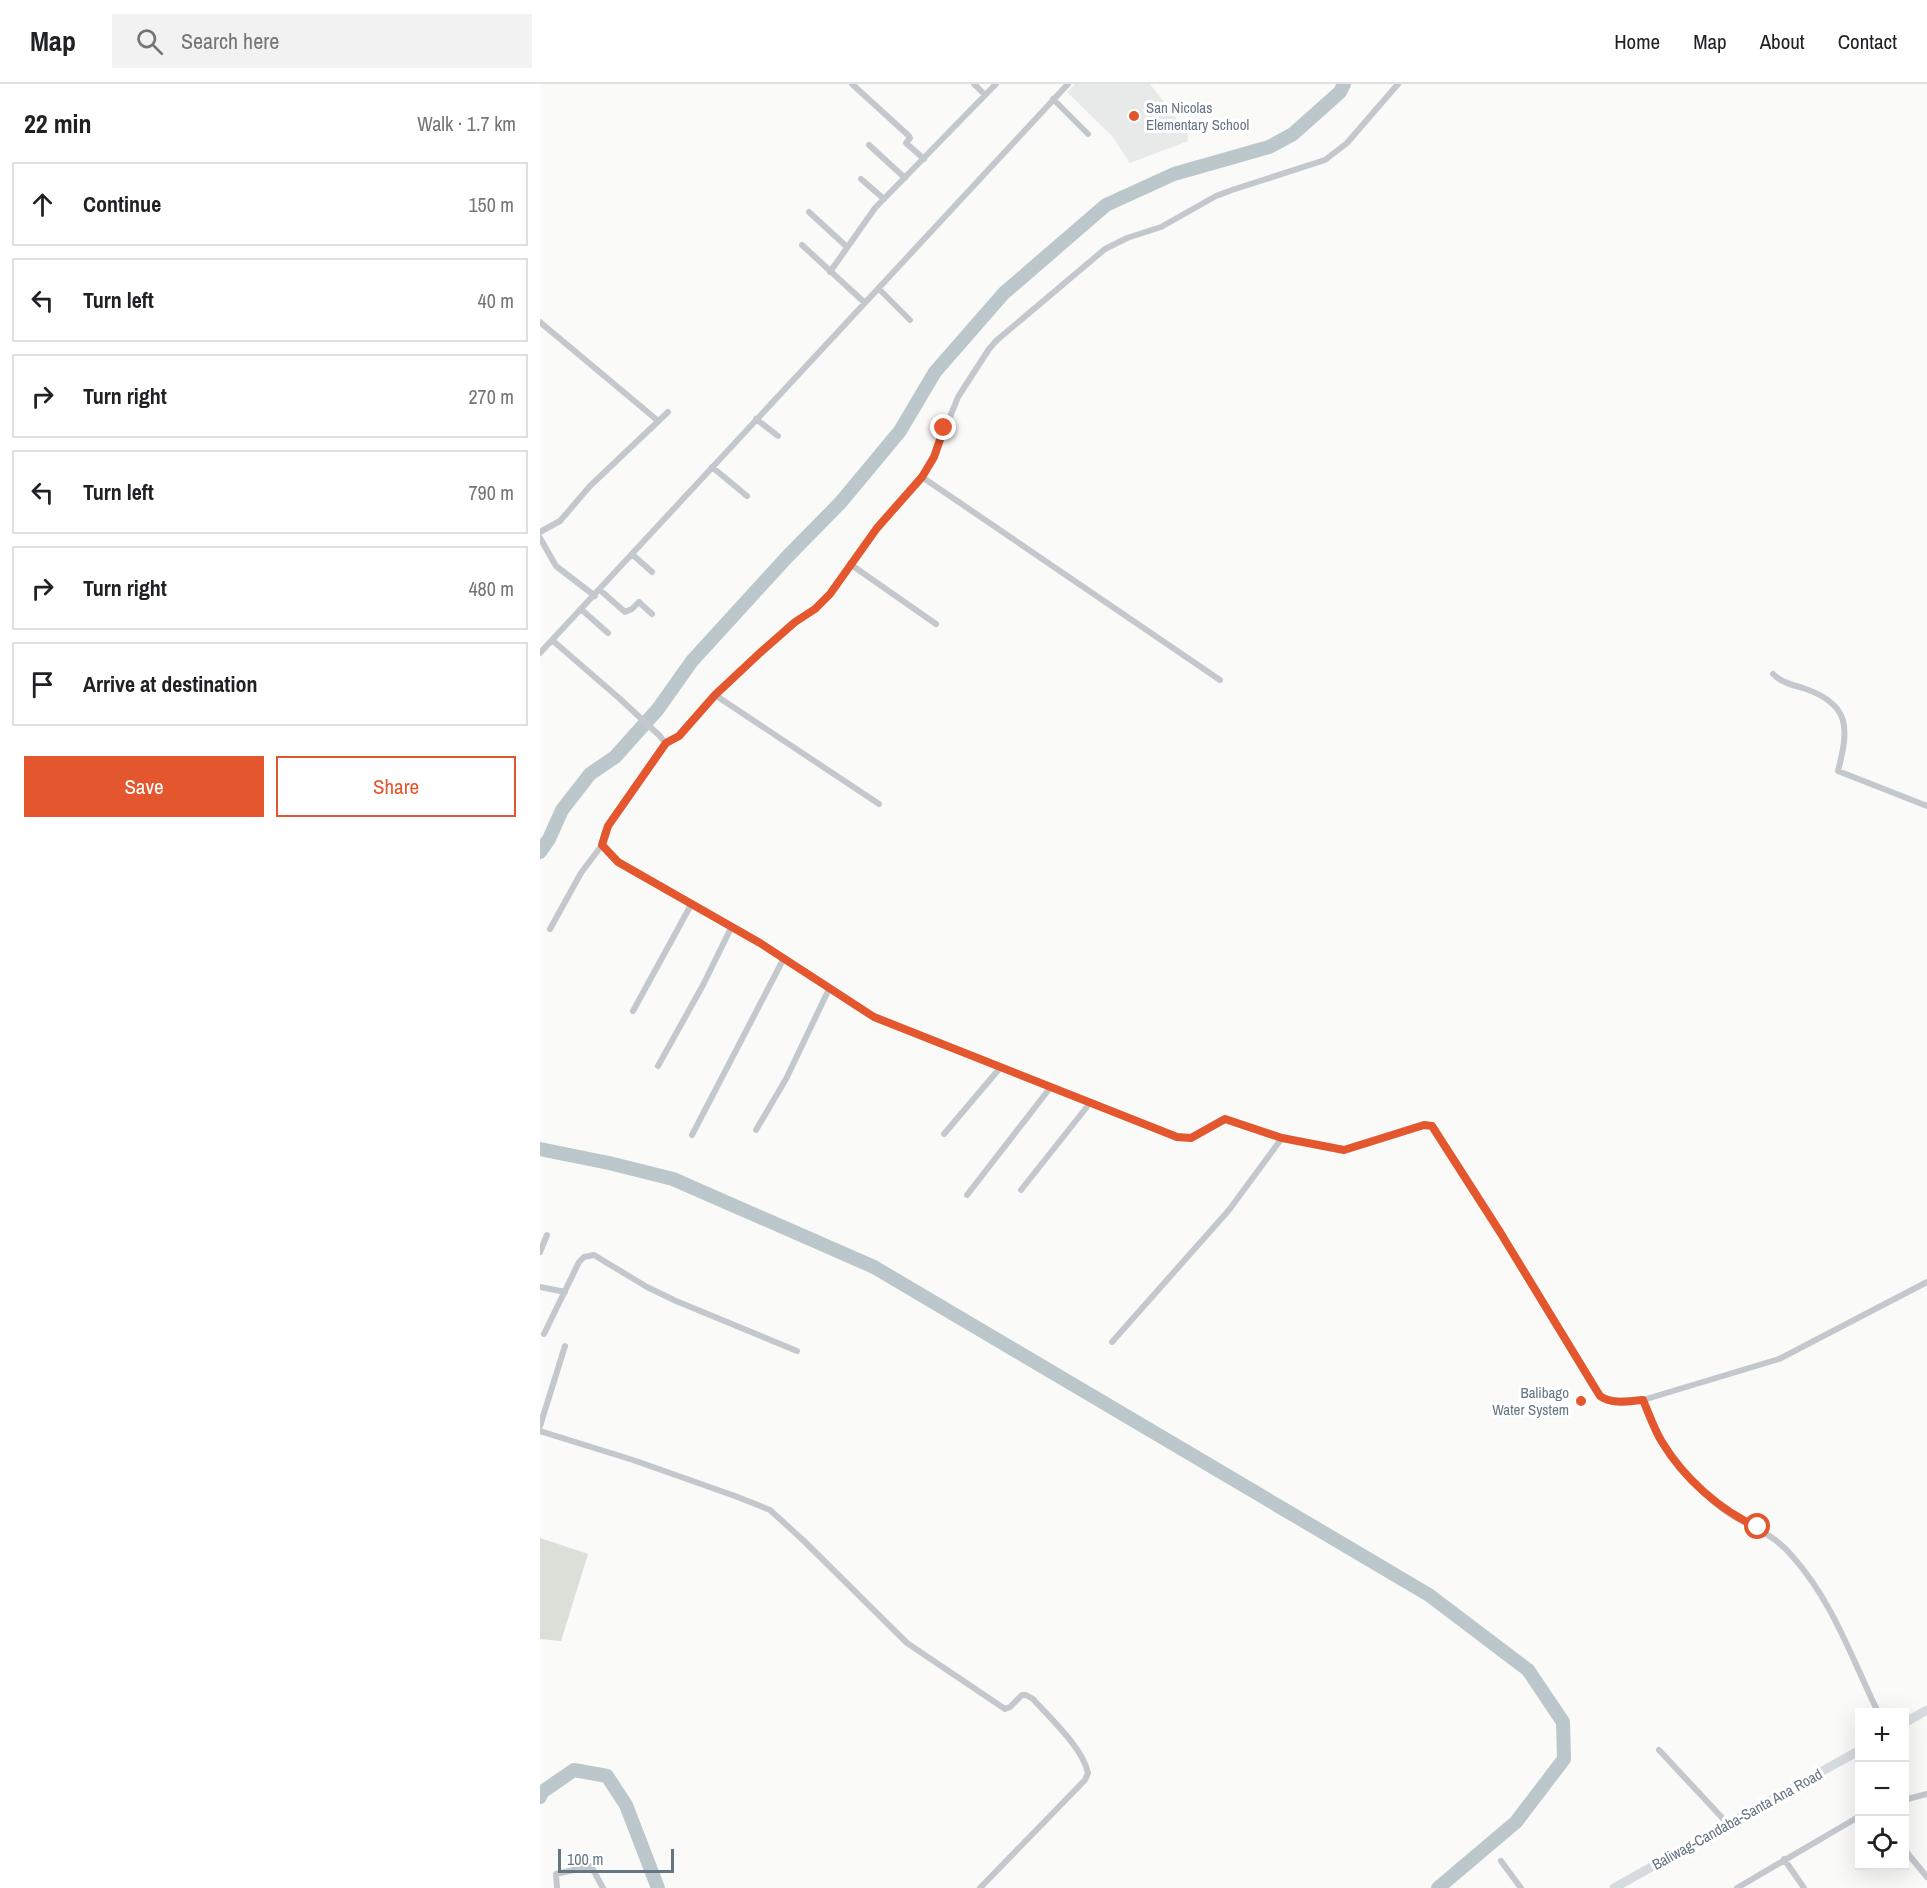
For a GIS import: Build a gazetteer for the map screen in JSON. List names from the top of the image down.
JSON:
{
  "streets": {
    "main road": ["Baliwag-Candaba-Santa Ana Road"]
  },
  "places": ["San Nicolas Elementary School", "Balibago Water System"],
  "scale_bar": "100 m",
  "page": {
    "header": "Map",
    "search": "Search here",
    "nav": [
      "Home",
      "Map",
      "About",
      "Contact"
    ],
    "heading": ["22 min", "Walk · 1.7 km"],
    "list": [
      ["Continue", "150 m"],
      ["Turn left", "40 m"],
      ["Turn right", "270 m"],
      ["Turn left", "790 m"],
      ["Turn right", "480 m"],
      "Arrive at destination"
    ],
    "buttons": ["Save", "Share"],
    "map_buttons": ["+", "−"],
    "scale": "100 m"
  }
}
